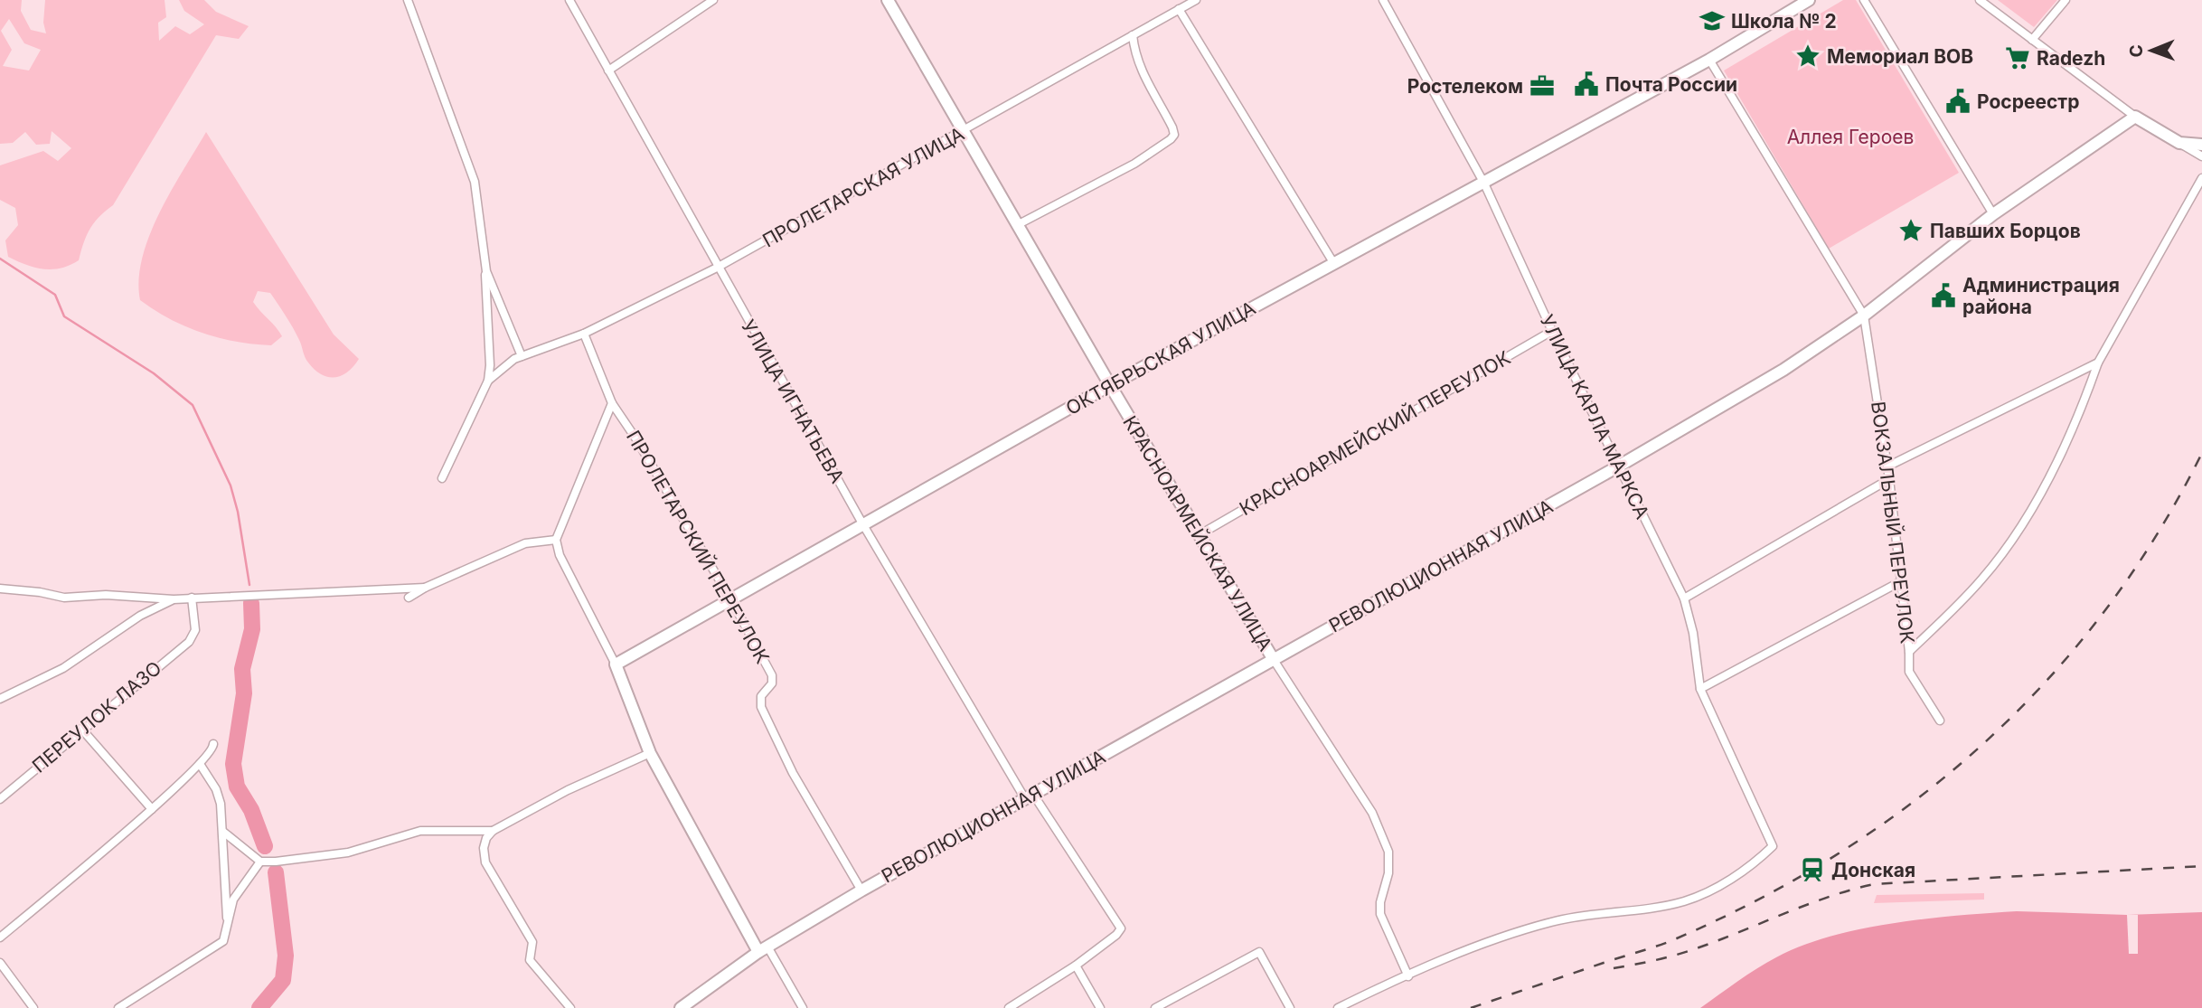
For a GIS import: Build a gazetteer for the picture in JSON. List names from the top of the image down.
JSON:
{
  "streets": {
    "street": [
      "ПРОЛЕТАРСКАЯ УЛИЦА",
      "ОКТЯБРЬСКАЯ УЛИЦА",
      "УЛИЦА ИГНАТЬЕВА",
      "УЛИЦА КАРЛА МАРКСА",
      "КРАСНОАРМЕЙСКИЙ ПЕРЕУЛОК",
      "ВОКЗАЛЬНЫЙ ПЕРЕУЛОК",
      "КРАСНОАРМЕЙСКАЯ УЛИЦА",
      "ПРОЛЕТАРСКИЙ ПЕРЕУЛОК",
      "РЕВОЛЮЦИОННАЯ УЛИЦА",
      "ПЕРЕУЛОК ЛАЗО"
    ]
  },
  "crossings": [
    ["ПРОЛЕТАРСКАЯ УЛИЦА", "УЛИЦА ИГНАТЬЕВА"],
    ["ПРОЛЕТАРСКАЯ УЛИЦА", "КРАСНОАРМЕЙСКАЯ УЛИЦА"],
    ["ПРОЛЕТАРСКАЯ УЛИЦА", "ПРОЛЕТАРСКИЙ ПЕРЕУЛОК"],
    ["ОКТЯБРЬСКАЯ УЛИЦА", "УЛИЦА ИГНАТЬЕВА"],
    ["ОКТЯБРЬСКАЯ УЛИЦА", "УЛИЦА КАРЛА МАРКСА"],
    ["ОКТЯБРЬСКАЯ УЛИЦА", "КРАСНОАРМЕЙСКАЯ УЛИЦА"],
    ["ОКТЯБРЬСКАЯ УЛИЦА", "ПРОЛЕТАРСКИЙ ПЕРЕУЛОК"],
    ["УЛИЦА ИГНАТЬЕВА", "РЕВОЛЮЦИОННАЯ УЛИЦА"],
    ["УЛИЦА КАРЛА МАРКСА", "КРАСНОАРМЕЙСКИЙ ПЕРЕУЛОК"],
    ["УЛИЦА КАРЛА МАРКСА", "КРАСНОАРМЕЙСКАЯ УЛИЦА"],
    ["УЛИЦА КАРЛА МАРКСА", "РЕВОЛЮЦИОННАЯ УЛИЦА"],
    ["КРАСНОАРМЕЙСКИЙ ПЕРЕУЛОК", "КРАСНОАРМЕЙСКАЯ УЛИЦА"],
    ["ВОКЗАЛЬНЫЙ ПЕРЕУЛОК", "РЕВОЛЮЦИОННАЯ УЛИЦА"],
    ["КРАСНОАРМЕЙСКАЯ УЛИЦА", "РЕВОЛЮЦИОННАЯ УЛИЦА"],
    ["ПРОЛЕТАРСКИЙ ПЕРЕУЛОК", "РЕВОЛЮЦИОННАЯ УЛИЦА"]
  ],
  "parks": ["Аллея Героев"],
  "places": {
    "school or university": ["Школа № 2"],
    "place": ["Мемориал ВОВ", "Павших Борцов"],
    "supermarket": ["Radezh"],
    "public building": ["Почта России", "Росреестр", "Администрация района"],
    "office": ["Ростелеком"],
    "station": ["Донская"]
  },
  "north": "left"
}
